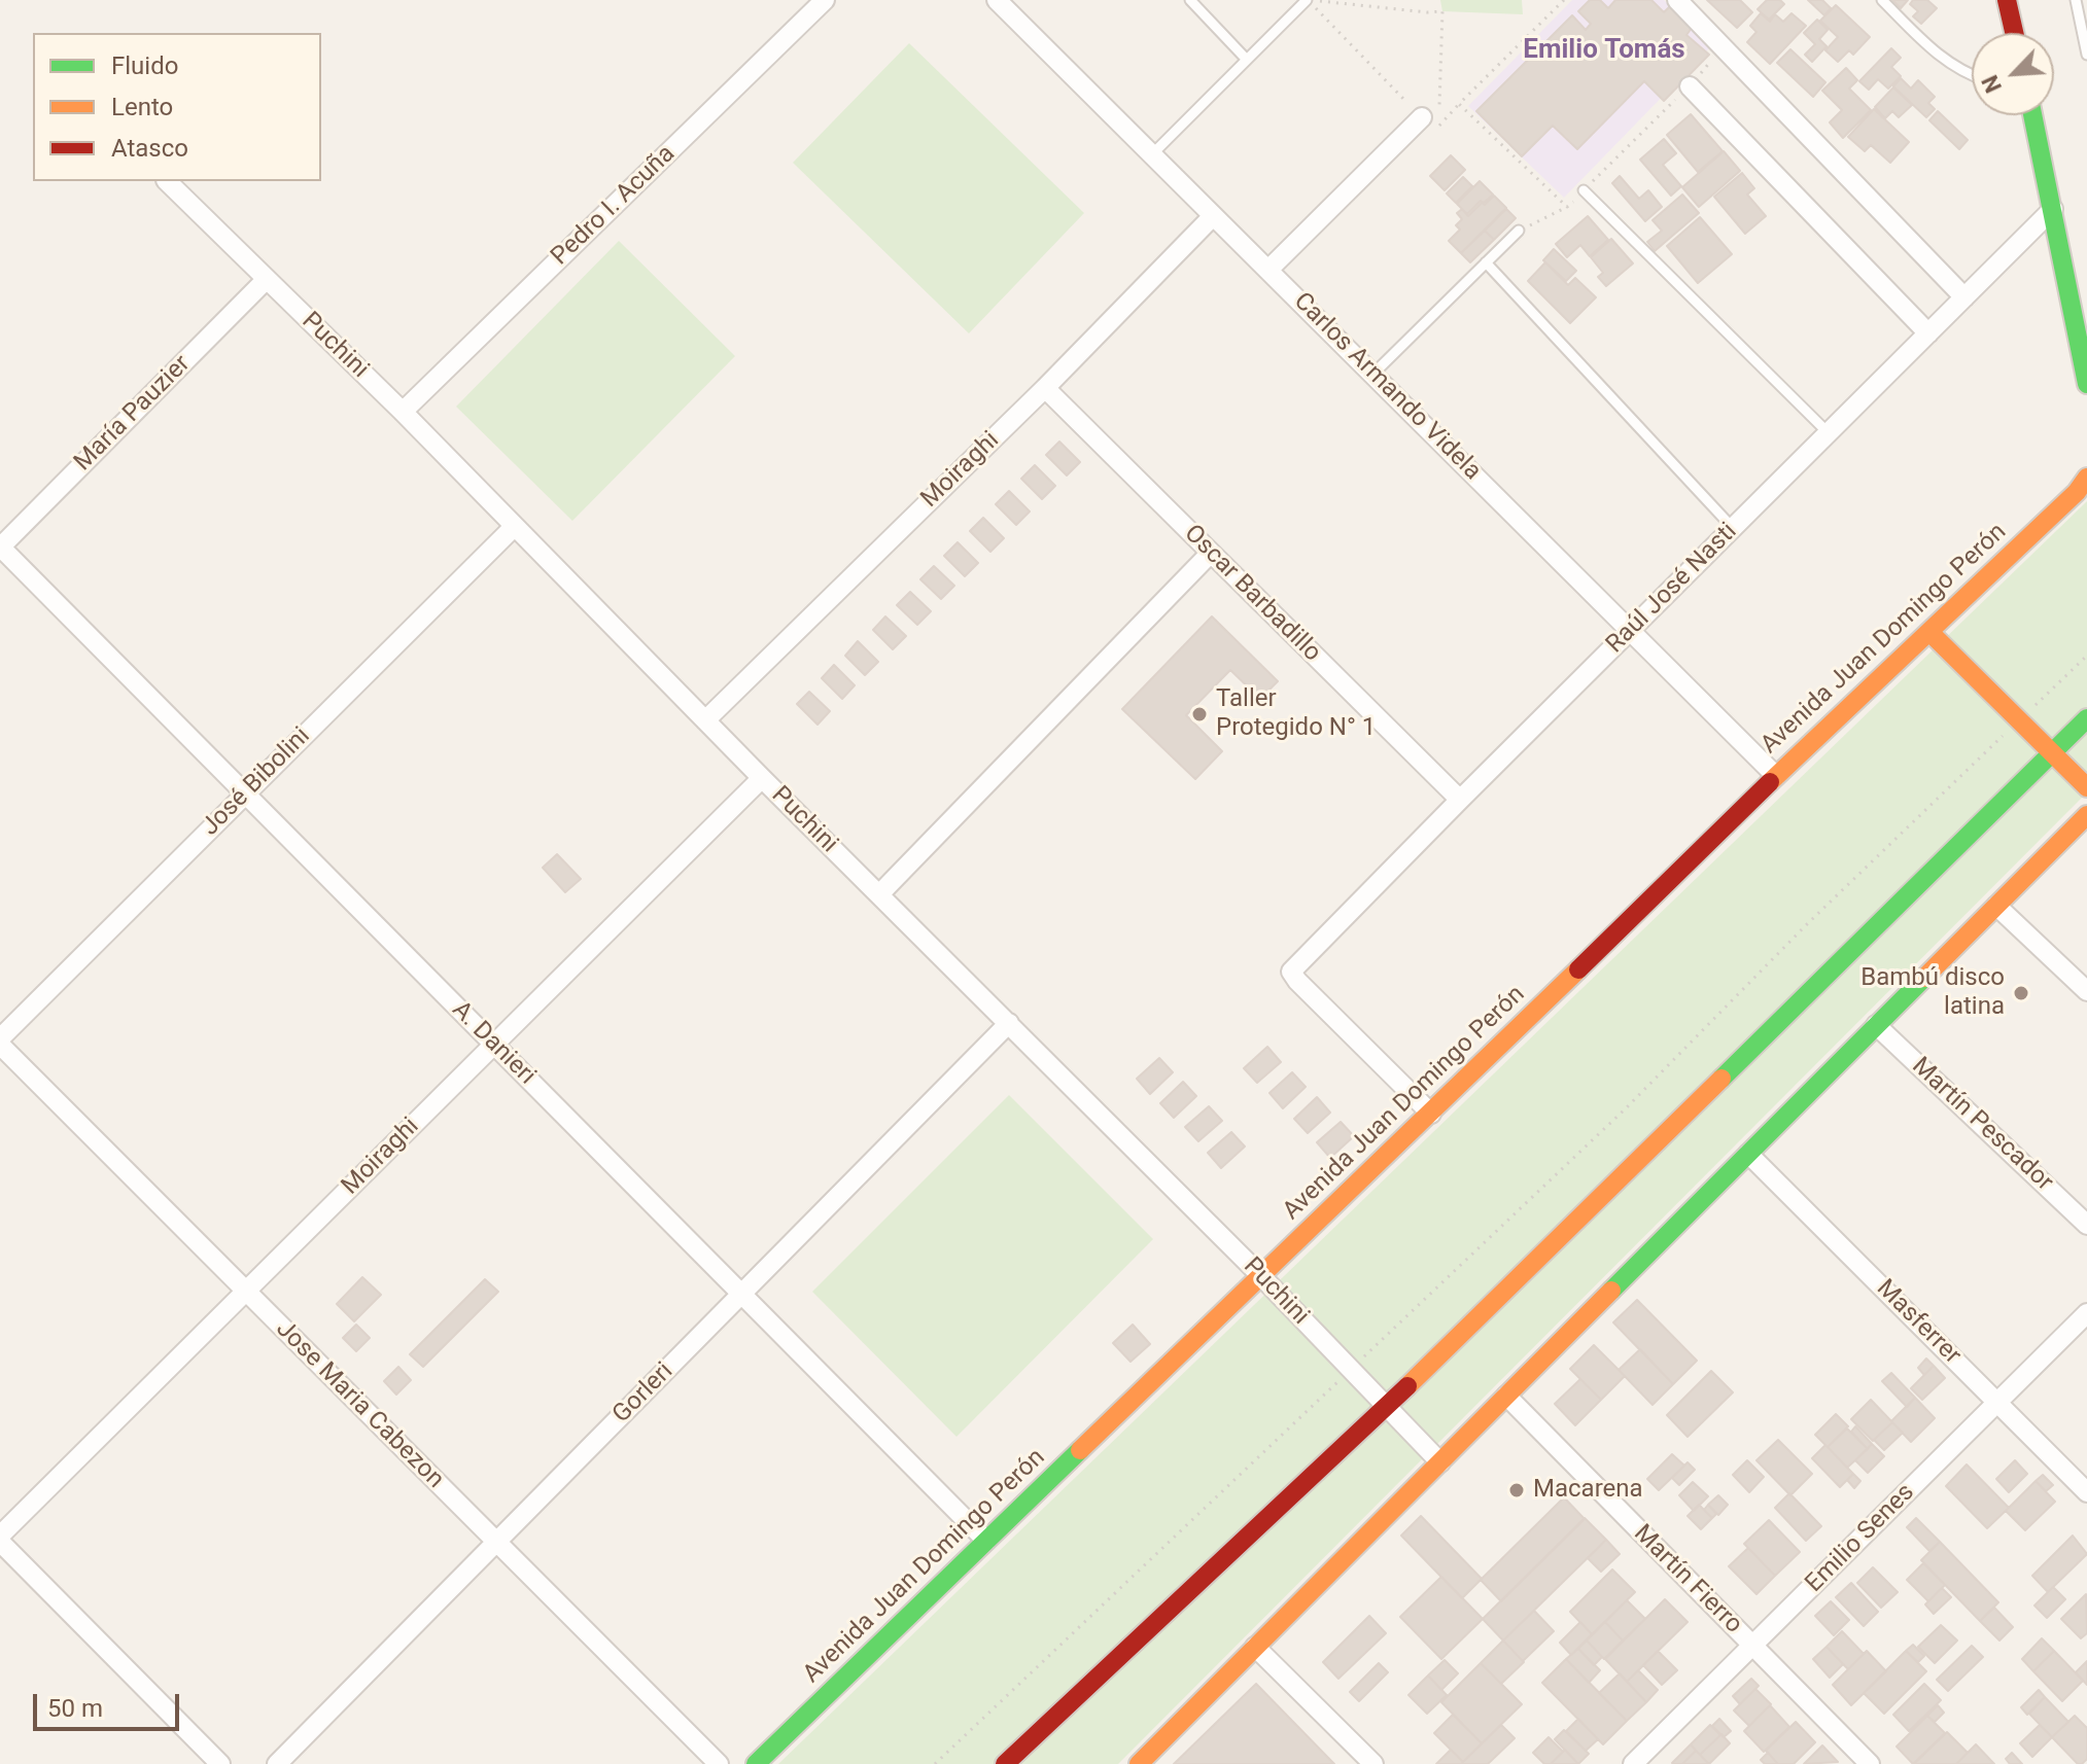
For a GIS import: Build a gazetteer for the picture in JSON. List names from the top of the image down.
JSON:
{
  "streets": {
    "main road": ["Avenida Juan Domingo Perón"],
    "street": [
      "Pedro I. Acuña",
      "Puchini",
      "Carlos Armando Videla",
      "María Pauzier",
      "Moiraghi",
      "Raúl José Nasti",
      "Oscar Barbadillo",
      "José Bibolini",
      "A. Danieri",
      "Martín Pescador",
      "Masferrer",
      "Gorleri",
      "Jose Maria Cabezon",
      "Emilio Senes",
      "Martín Fierro"
    ]
  },
  "crossings": [
    ["Pedro I. Acuña", "Puchini"],
    ["Puchini", "María Pauzier"],
    ["Puchini", "Moiraghi"],
    ["Puchini", "Avenida Juan Domingo Perón"],
    ["Puchini", "José Bibolini"],
    ["Puchini", "Gorleri"],
    ["Carlos Armando Videla", "Moiraghi"],
    ["Carlos Armando Videla", "Raúl José Nasti"],
    ["Carlos Armando Videla", "Avenida Juan Domingo Perón"],
    ["María Pauzier", "A. Danieri"],
    ["Moiraghi", "Oscar Barbadillo"],
    ["Moiraghi", "A. Danieri"],
    ["Moiraghi", "Jose Maria Cabezon"],
    ["Raúl José Nasti", "Oscar Barbadillo"],
    ["Raúl José Nasti", "Avenida Juan Domingo Perón"],
    ["Avenida Juan Domingo Perón", "A. Danieri"],
    ["José Bibolini", "A. Danieri"],
    ["A. Danieri", "Gorleri"],
    ["Masferrer", "Emilio Senes"],
    ["Gorleri", "Jose Maria Cabezon"],
    ["Emilio Senes", "Martín Fierro"]
  ],
  "districts": ["Emilio Tomás"],
  "places": ["Taller Protegido N° 1", "Bambú disco latina", "Macarena"],
  "legend": ["Fluido", "Lento", "Atasco"],
  "scale_bar": "50 m",
  "north": "bottom left"
}
